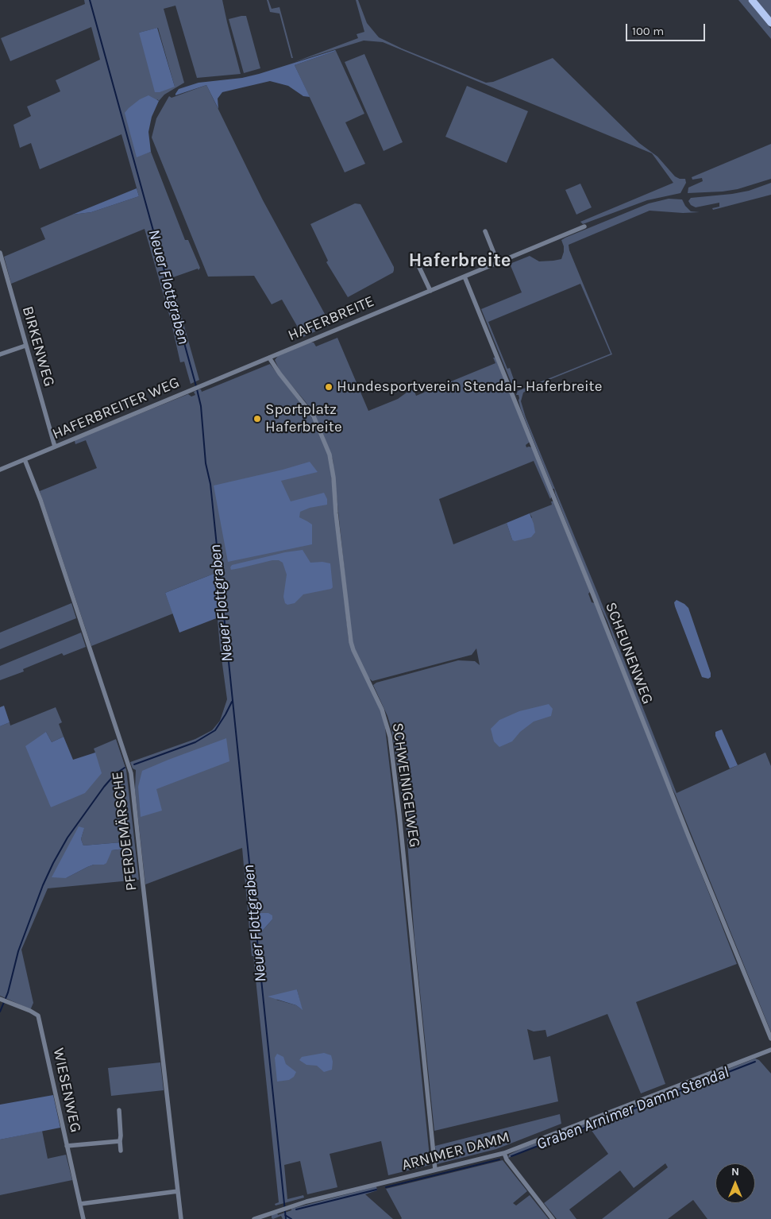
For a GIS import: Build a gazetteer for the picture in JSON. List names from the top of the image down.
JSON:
{
  "streets": {
    "street": [
      "HAFERBREITE",
      "BIRKENWEG",
      "HAFERBREITER WEG",
      "SCHEUNENWEG",
      "SCHWEINIGELWEG",
      "PFERDEMÄRSCHE",
      "WIESENWEG",
      "ARNIMER DAMM"
    ]
  },
  "crossings": [
    ["HAFERBREITE", "HAFERBREITER WEG"],
    ["HAFERBREITE", "SCHEUNENWEG"],
    ["HAFERBREITE", "SCHWEINIGELWEG"],
    ["BIRKENWEG", "HAFERBREITER WEG"],
    ["HAFERBREITER WEG", "PFERDEMÄRSCHE"],
    ["SCHWEINIGELWEG", "ARNIMER DAMM"]
  ],
  "districts": ["Haferbreite"],
  "water": ["Neuer Flottgraben", "Graben Arnimer Damm Stendal"],
  "places": ["Hundesportverein Stendal- Haferbreite", "Sportplatz Haferbreite"],
  "scale_bar": "100 m",
  "north": "top"
}
